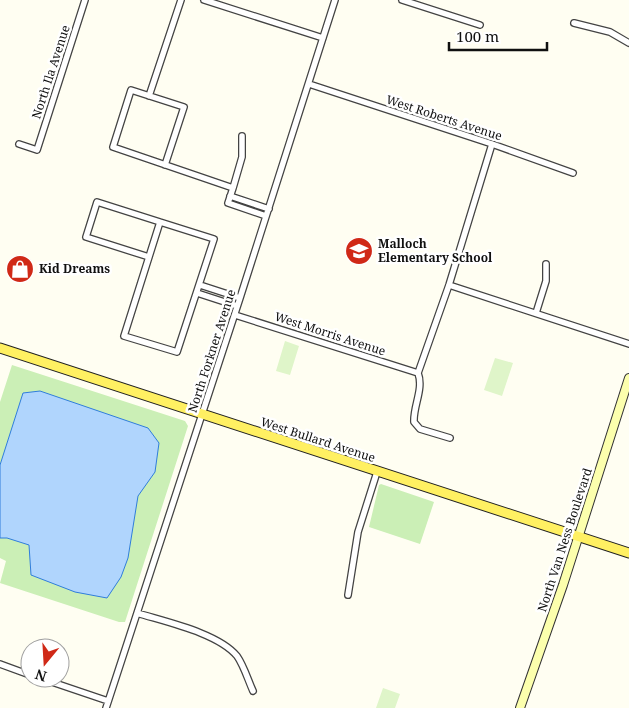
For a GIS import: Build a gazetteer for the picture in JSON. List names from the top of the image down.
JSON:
{
  "streets": {
    "main road": ["West Bullard Avenue"],
    "street": [
      "North Ila Avenue",
      "West Roberts Avenue",
      "West Morris Avenue",
      "North Forkner Avenue",
      "North Van Ness Boulevard"
    ]
  },
  "crossings": [
    ["West Roberts Avenue", "North Forkner Avenue"],
    ["West Morris Avenue", "North Forkner Avenue"],
    ["North Forkner Avenue", "West Bullard Avenue"],
    ["West Bullard Avenue", "North Van Ness Boulevard"]
  ],
  "places": {
    "school or university": ["Malloch Elementary School"],
    "shop": ["Kid Dreams"]
  },
  "scale_bar": "100 m",
  "north": "bottom"
}
